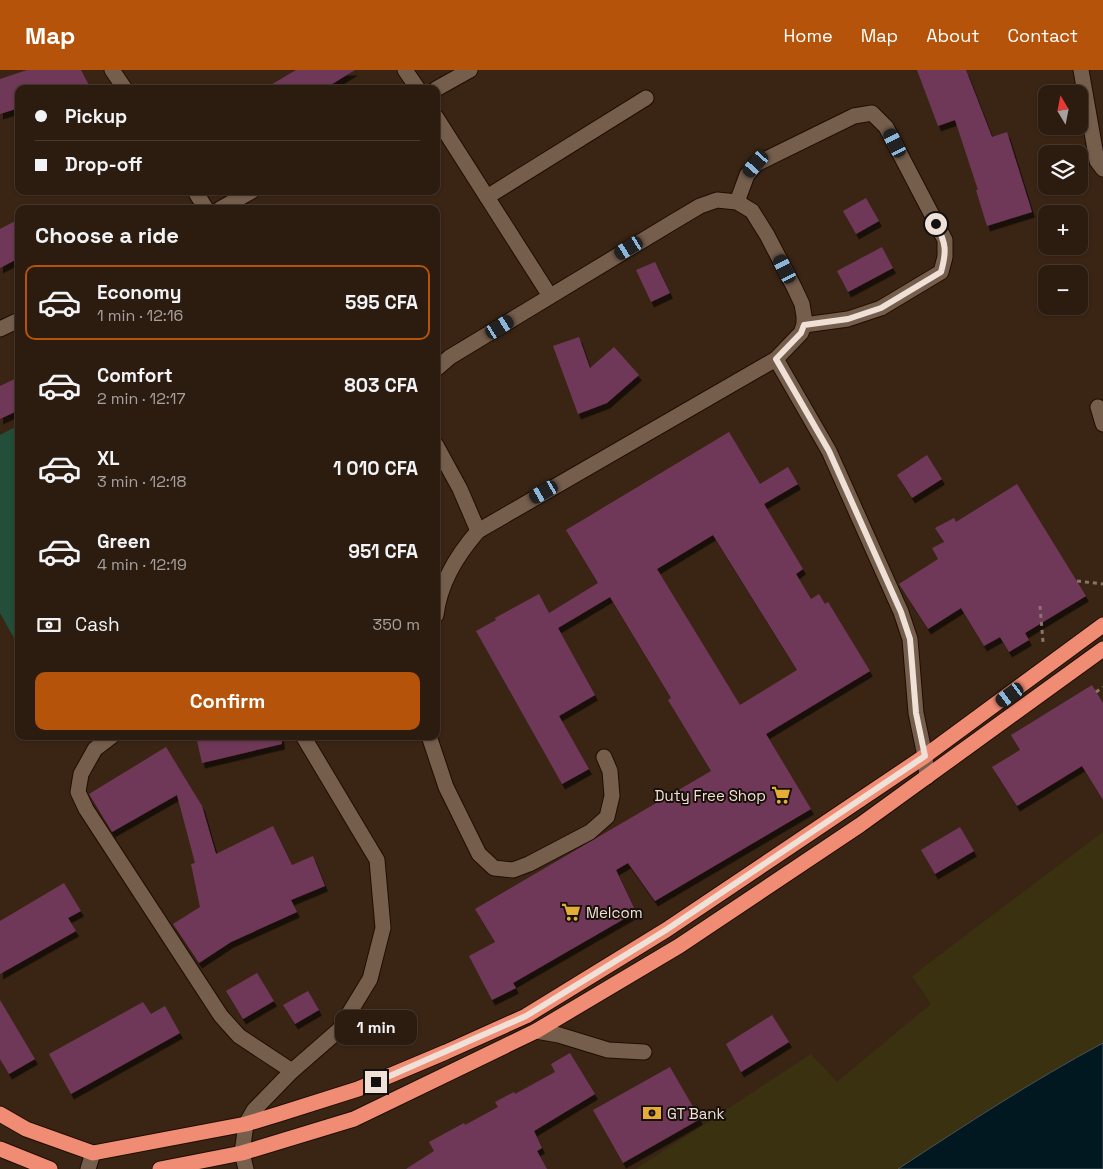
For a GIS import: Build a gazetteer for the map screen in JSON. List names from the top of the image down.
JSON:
{
  "places": {
    "supermarket": ["Duty Free Shop", "Melcom"],
    "bank": ["GT Bank"]
  },
  "north": "top",
  "page": {
    "header": "Map",
    "nav": [
      "Home",
      "Map",
      "About",
      "Contact"
    ],
    "map_buttons": ["+", "−"],
    "banner": ["Pickup", "Drop-off"],
    "heading": "Choose a ride",
    "list": [
      {
        "name": "Economy",
        "note": "1 min · 12:16",
        "value": "595 CFA"
      },
      {
        "name": "Comfort",
        "note": "2 min · 12:17",
        "value": "803 CFA"
      },
      {
        "name": "XL",
        "note": "3 min · 12:18",
        "value": "1 010 CFA"
      },
      {
        "name": "Green",
        "note": "4 min · 12:19",
        "value": "951 CFA"
      }
    ],
    "pay": ["Cash", "350 m"],
    "buttons": "Confirm",
    "bubble": "1 min"
  }
}
